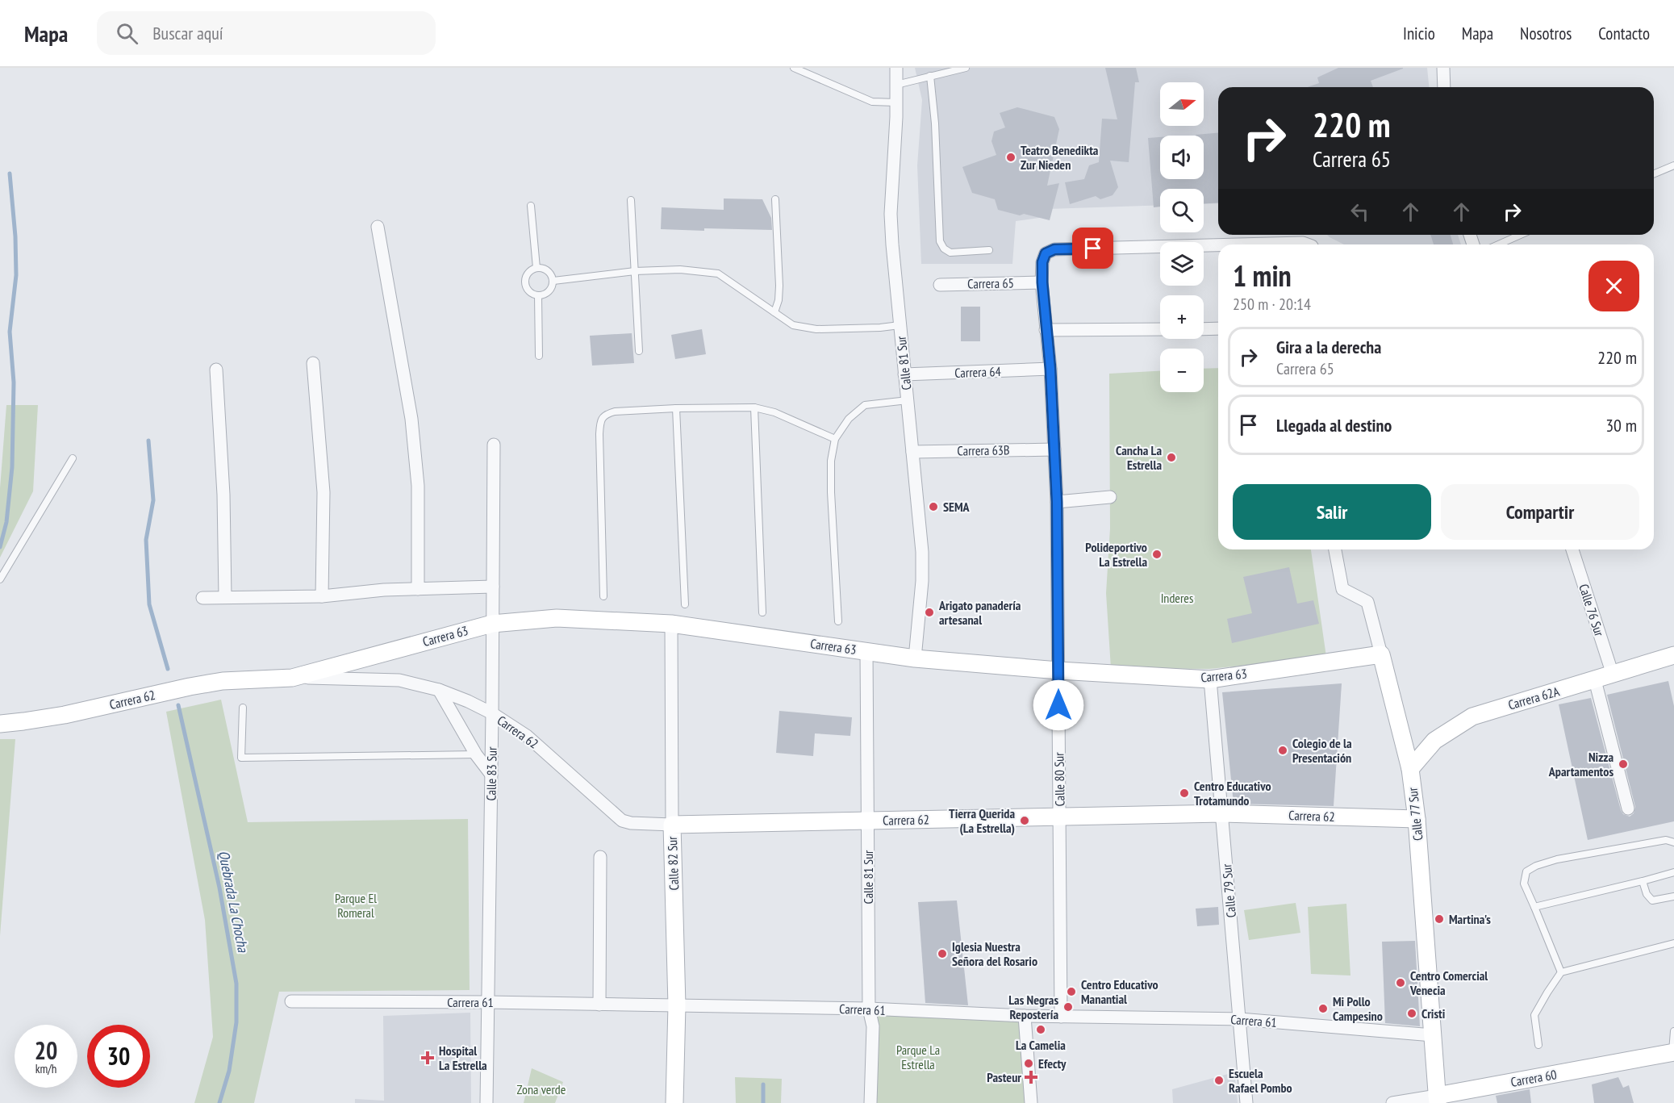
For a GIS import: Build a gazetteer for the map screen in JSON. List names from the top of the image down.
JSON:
{
  "streets": {
    "street": [
      "Carrera 65",
      "Calle 81 Sur",
      "Carrera 64",
      "Carrera 63B",
      "Calle 76 Sur",
      "Carrera 63",
      "Carrera 62A",
      "Carrera 62",
      "Calle 83 Sur",
      "Calle 80 Sur",
      "Calle 77 Sur",
      "Calle 82 Sur",
      "Calle 79 Sur",
      "Carrera 61",
      "Carrera 60"
    ]
  },
  "crossings": [
    ["Carrera 65", "Calle 80 Sur"],
    ["Calle 81 Sur", "Carrera 64"],
    ["Calle 81 Sur", "Carrera 63B"],
    ["Calle 81 Sur", "Carrera 63"],
    ["Calle 81 Sur", "Carrera 62"],
    ["Calle 81 Sur", "Carrera 61"],
    ["Carrera 64", "Calle 80 Sur"],
    ["Carrera 63B", "Calle 80 Sur"],
    ["Calle 76 Sur", "Carrera 62A"],
    ["Carrera 63", "Carrera 62"],
    ["Carrera 63", "Calle 83 Sur"],
    ["Carrera 63", "Calle 80 Sur"],
    ["Carrera 63", "Calle 77 Sur"],
    ["Carrera 63", "Calle 82 Sur"],
    ["Carrera 63", "Calle 79 Sur"],
    ["Carrera 62A", "Calle 77 Sur"],
    ["Carrera 62", "Calle 83 Sur"],
    ["Carrera 62", "Calle 80 Sur"],
    ["Carrera 62", "Calle 77 Sur"],
    ["Carrera 62", "Calle 82 Sur"],
    ["Carrera 62", "Calle 79 Sur"],
    ["Calle 83 Sur", "Carrera 61"],
    ["Calle 80 Sur", "Carrera 61"],
    ["Calle 77 Sur", "Carrera 61"],
    ["Calle 77 Sur", "Carrera 60"],
    ["Calle 82 Sur", "Carrera 61"],
    ["Calle 79 Sur", "Carrera 61"]
  ],
  "water": ["Quebrada La Chocha"],
  "parks": [
    "Inderes",
    "Parque El Romeral",
    "Parque La Estrella",
    "Zona verde"
  ],
  "places": {
    "other": [
      "Teatro Benedikta Zur Nieden",
      "Cancha La Estrella",
      "SEMA",
      "Polideportivo La Estrella",
      "Arigato panadería artesanal",
      "Colegio de la Presentación",
      "Nizza Apartamentos",
      "Centro Educativo Trotamundo",
      "Tierra Querida (La Estrella)",
      "Martina's",
      "Iglesia Nuestra Señora del Rosario",
      "Centro Comercial Venecia",
      "Centro Educativo Manantial",
      "Las Negras Repostería",
      "Mi Pollo Campesino",
      "Cristi",
      "La Camelia",
      "Efecty",
      "Escuela Rafael Pombo"
    ],
    "health": ["Hospital La Estrella", "Pasteur"]
  },
  "north": "right",
  "page": {
    "header": "Mapa",
    "search": "Buscar aquí",
    "nav": [
      "Inicio",
      "Mapa",
      "Nosotros",
      "Contacto"
    ],
    "map_buttons": ["+", "−"],
    "turn": ["220 m", "Carrera 65"],
    "heading": ["1 min", "250 m · 20:14"],
    "list": [
      {
        "name": "Gira a la derecha",
        "note": "Carrera 65",
        "value": "220 m"
      },
      {
        "name": "Llegada al destino",
        "value": "30 m"
      }
    ],
    "buttons": ["Salir", "Compartir"],
    "speed": "20 km/h",
    "limit": "30"
  }
}
